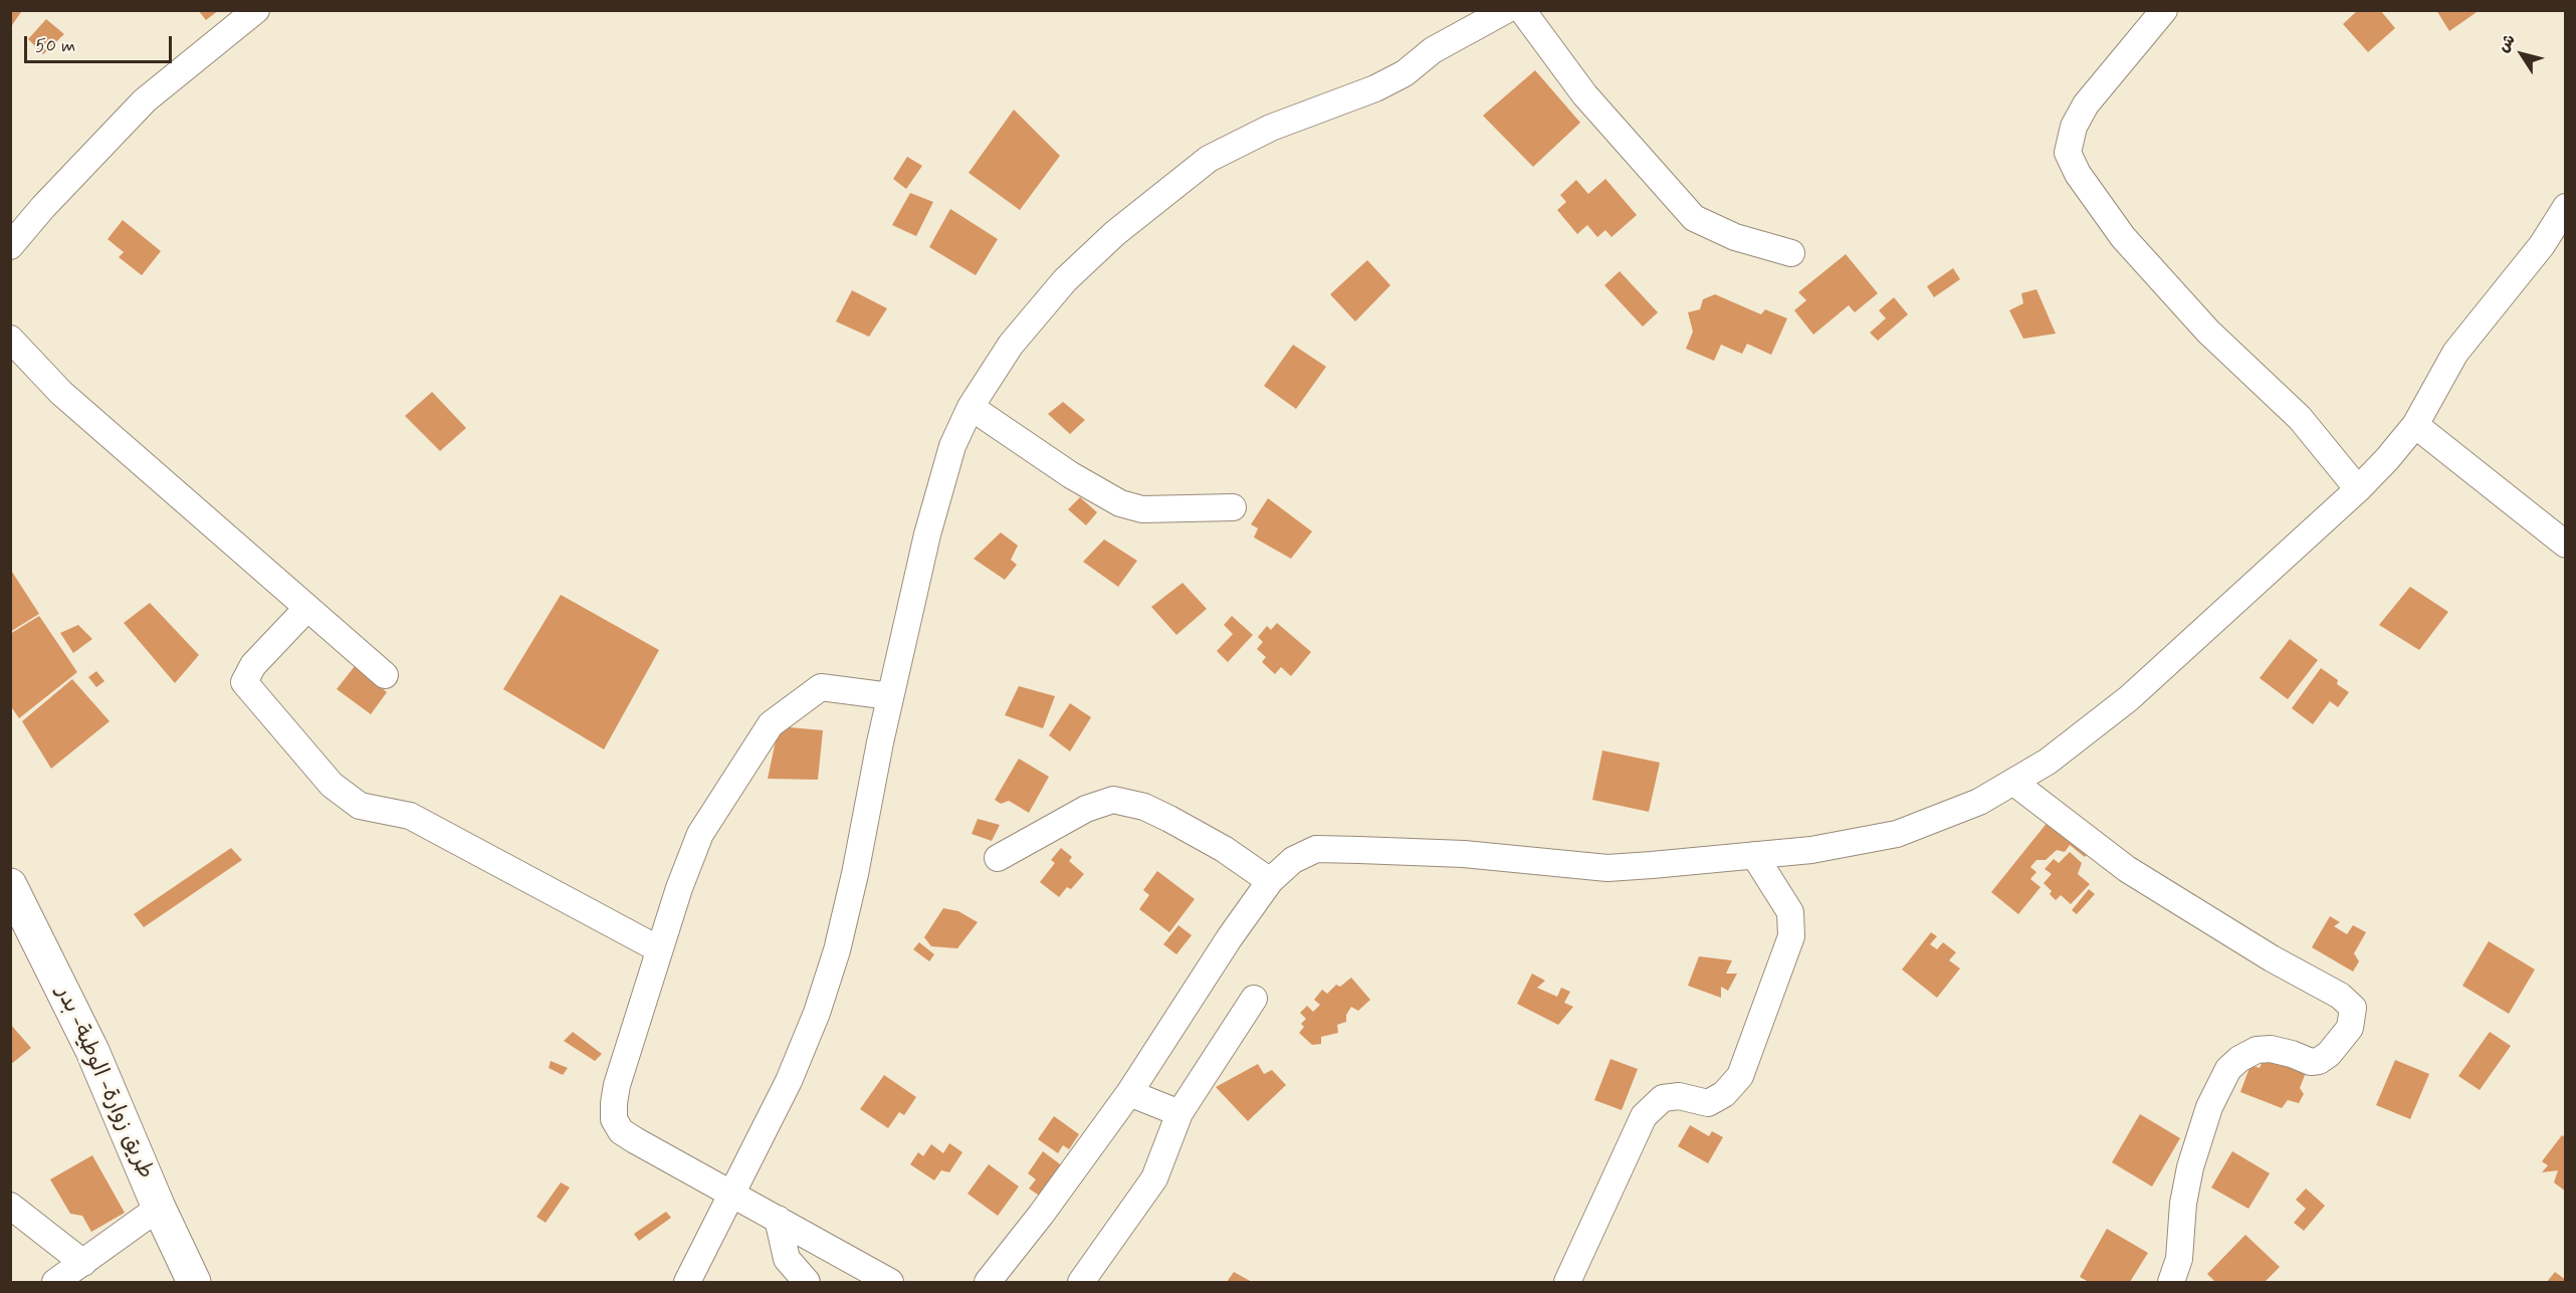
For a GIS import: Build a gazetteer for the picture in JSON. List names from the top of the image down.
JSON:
{
  "streets": {
    "highway": ["طريق زوارة- الوطية- بدر"]
  },
  "scale_bar": "50 m",
  "north": "top left"
}
